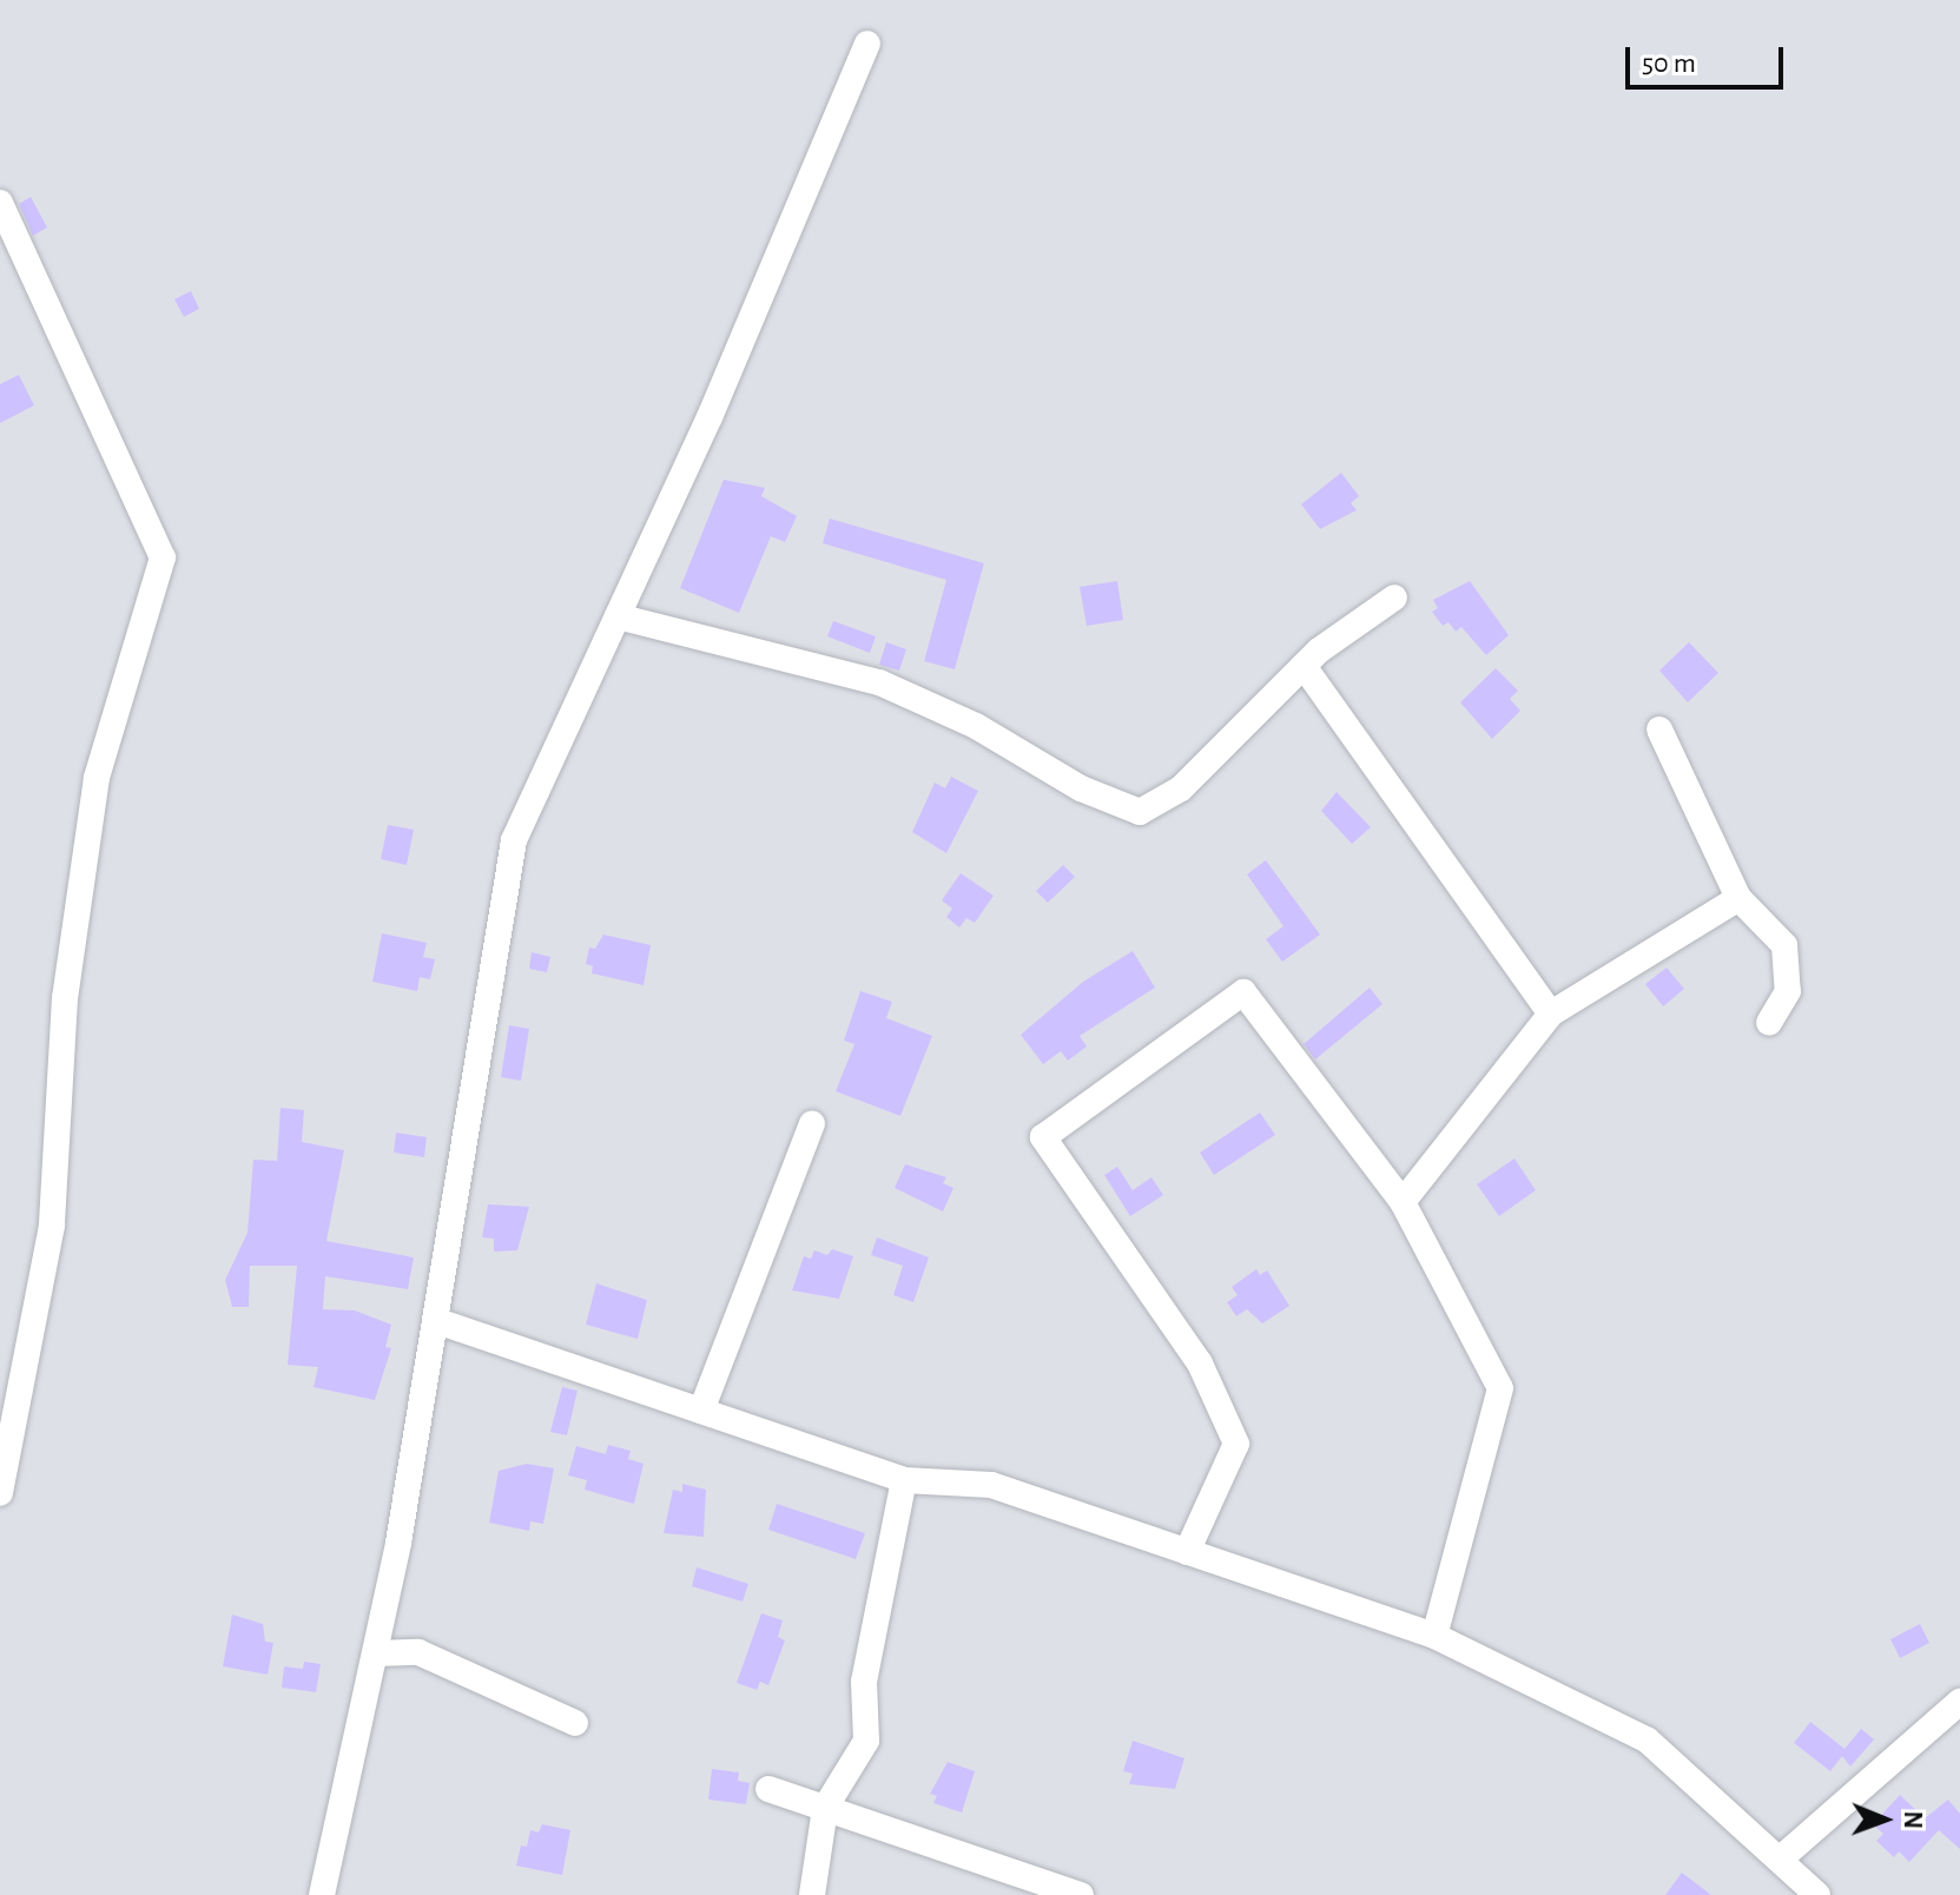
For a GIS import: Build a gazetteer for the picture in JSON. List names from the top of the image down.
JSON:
{
  "scale_bar": "50 m",
  "north": "right"
}
